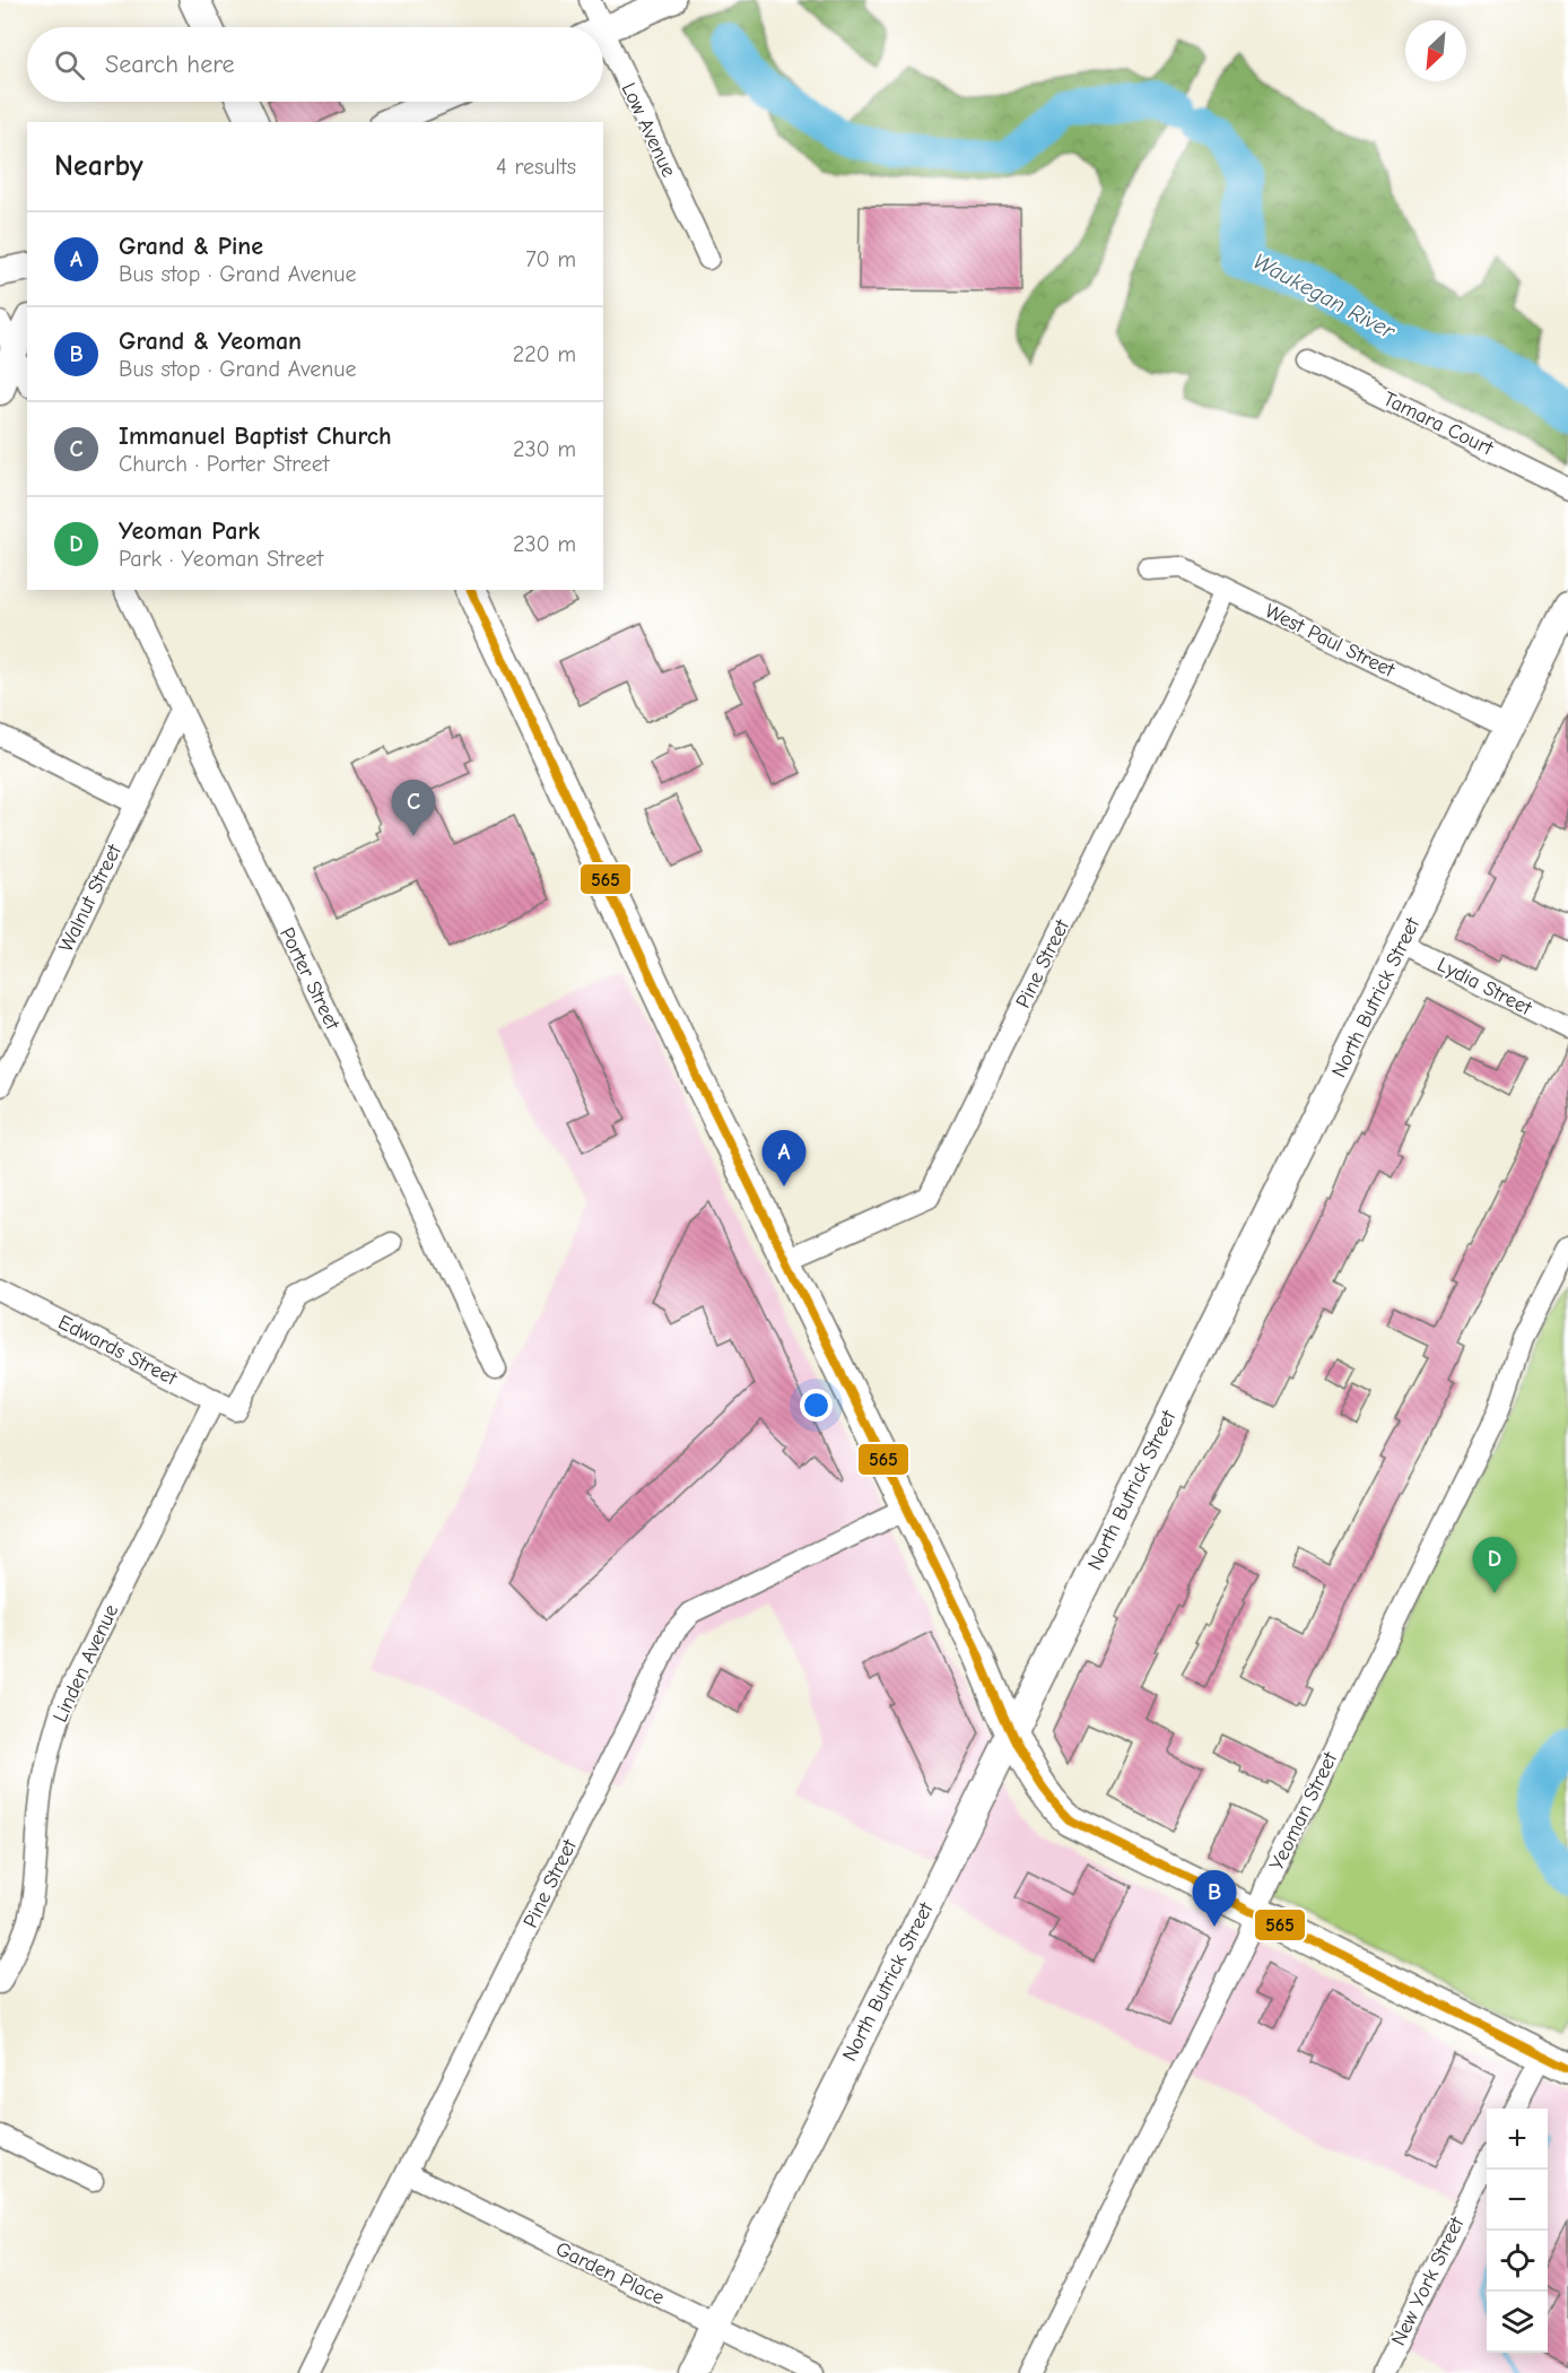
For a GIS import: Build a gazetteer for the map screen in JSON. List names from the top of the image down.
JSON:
{
  "streets": {
    "street": [
      "Low Avenue",
      "Tamara Court",
      "West Paul Street",
      "Walnut Street",
      "Pine Street",
      "Porter Street",
      "Lydia Street",
      "North Butrick Street",
      "Edwards Street",
      "Linden Avenue",
      "Yeoman Street",
      "Garden Place",
      "New York Street"
    ]
  },
  "crossings": [
    ["West Paul Street", "Pine Street"],
    ["West Paul Street", "North Butrick Street"],
    ["Walnut Street", "Porter Street"],
    ["Pine Street", "Garden Place"],
    ["Lydia Street", "North Butrick Street"],
    ["North Butrick Street", "Garden Place"],
    ["Edwards Street", "Linden Avenue"]
  ],
  "water": ["Waukegan River"],
  "lines": ["transit line 565"],
  "north": "bottom left",
  "page": {
    "search": "Search here",
    "heading": ["Nearby", "4 results"],
    "list": [
      {
        "mark": "A",
        "name": "Grand & Pine",
        "note": "Bus stop · Grand Avenue",
        "value": "70 m"
      },
      {
        "mark": "B",
        "name": "Grand & Yeoman",
        "note": "Bus stop · Grand Avenue",
        "value": "220 m"
      },
      {
        "mark": "C",
        "name": "Immanuel Baptist Church",
        "note": "Church · Porter Street",
        "value": "230 m"
      },
      {
        "mark": "D",
        "name": "Yeoman Park",
        "note": "Park · Yeoman Street",
        "value": "230 m"
      }
    ],
    "pins": [
      "C",
      "A",
      "D",
      "B"
    ],
    "map_buttons": ["+", "−"]
  }
}
